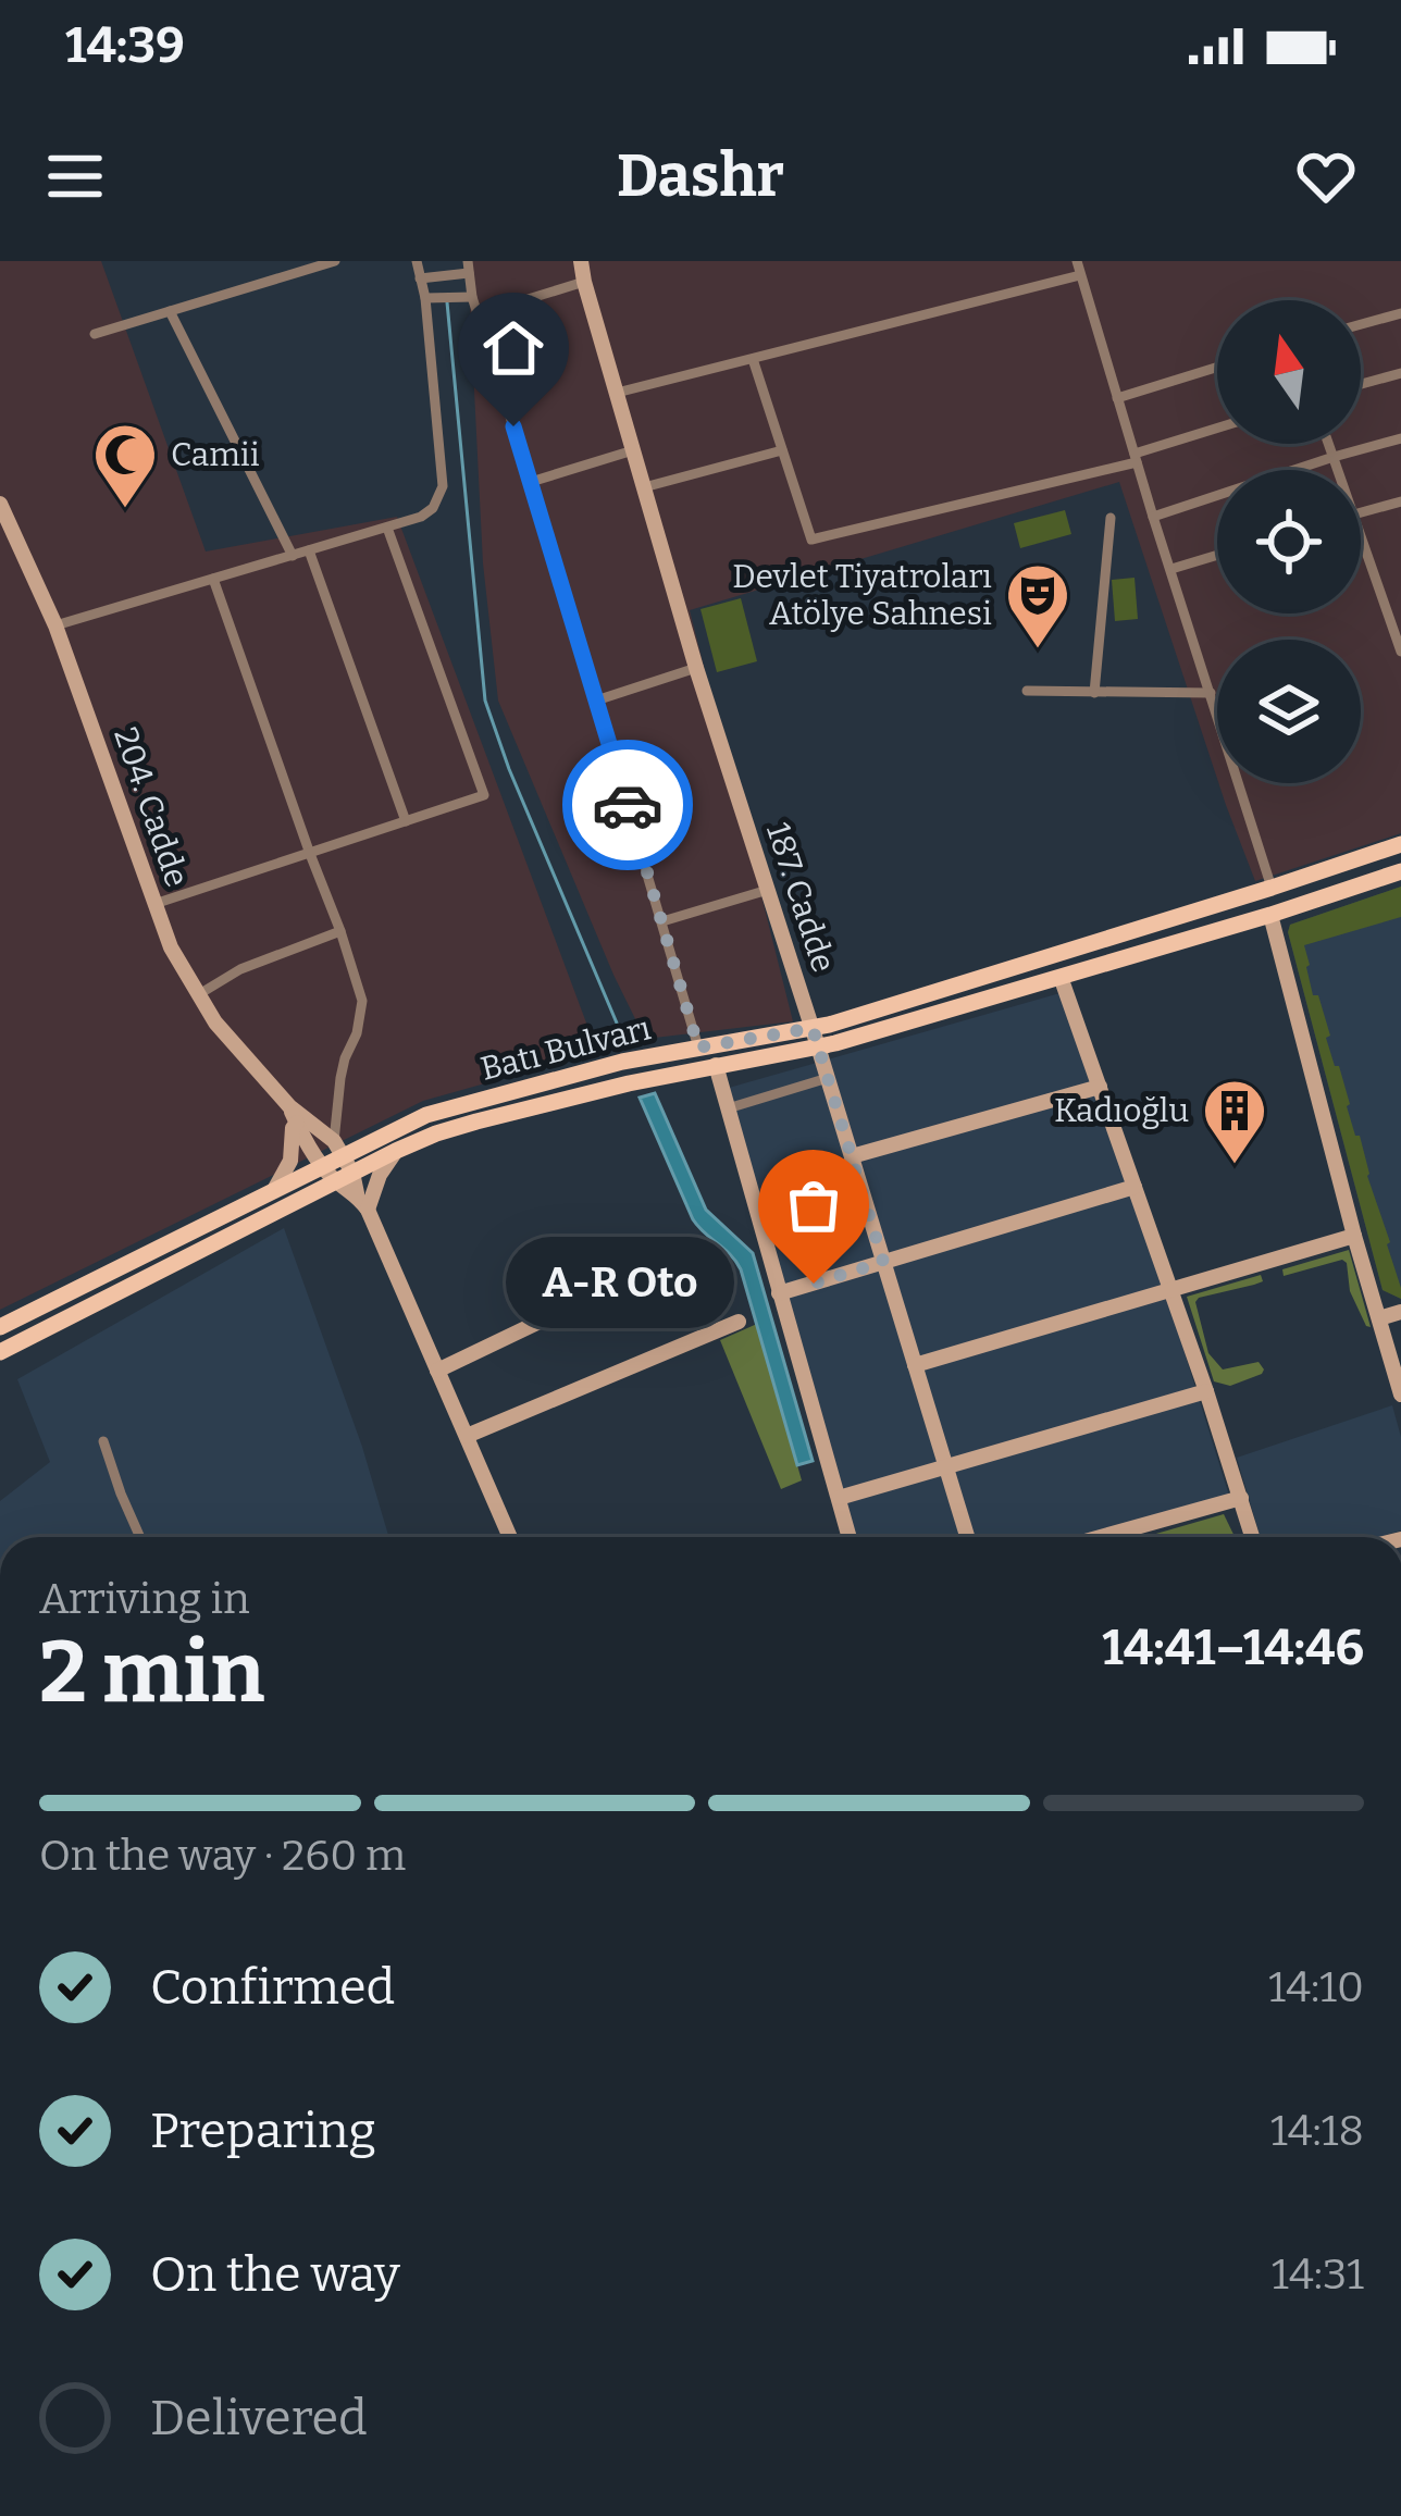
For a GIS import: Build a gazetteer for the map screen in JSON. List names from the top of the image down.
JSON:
{
  "streets": {
    "main road": ["Batı Bulvarı"],
    "street": ["204. Cadde", "187. Cadde"]
  },
  "crossings": [
    ["204. Cadde", "Batı Bulvarı"],
    ["187. Cadde", "Batı Bulvarı"]
  ],
  "places": {
    "mosque": ["Camii"],
    "theatre": ["Devlet Tiyatroları Atölye Sahnesi"],
    "building": ["Kadıoğlu"],
    "other": ["A-R Oto"]
  },
  "north": "top",
  "page": {
    "status": "14:39",
    "header": "Dashr",
    "bubble": "A-R Oto",
    "heading": ["2 min", "Arriving in", "14:41–14:46"],
    "bar": "On the way · 260 m",
    "list": [
      ["Confirmed", "14:10"],
      ["Preparing", "14:18"],
      ["On the way", "14:31"],
      "Delivered"
    ]
  }
}
